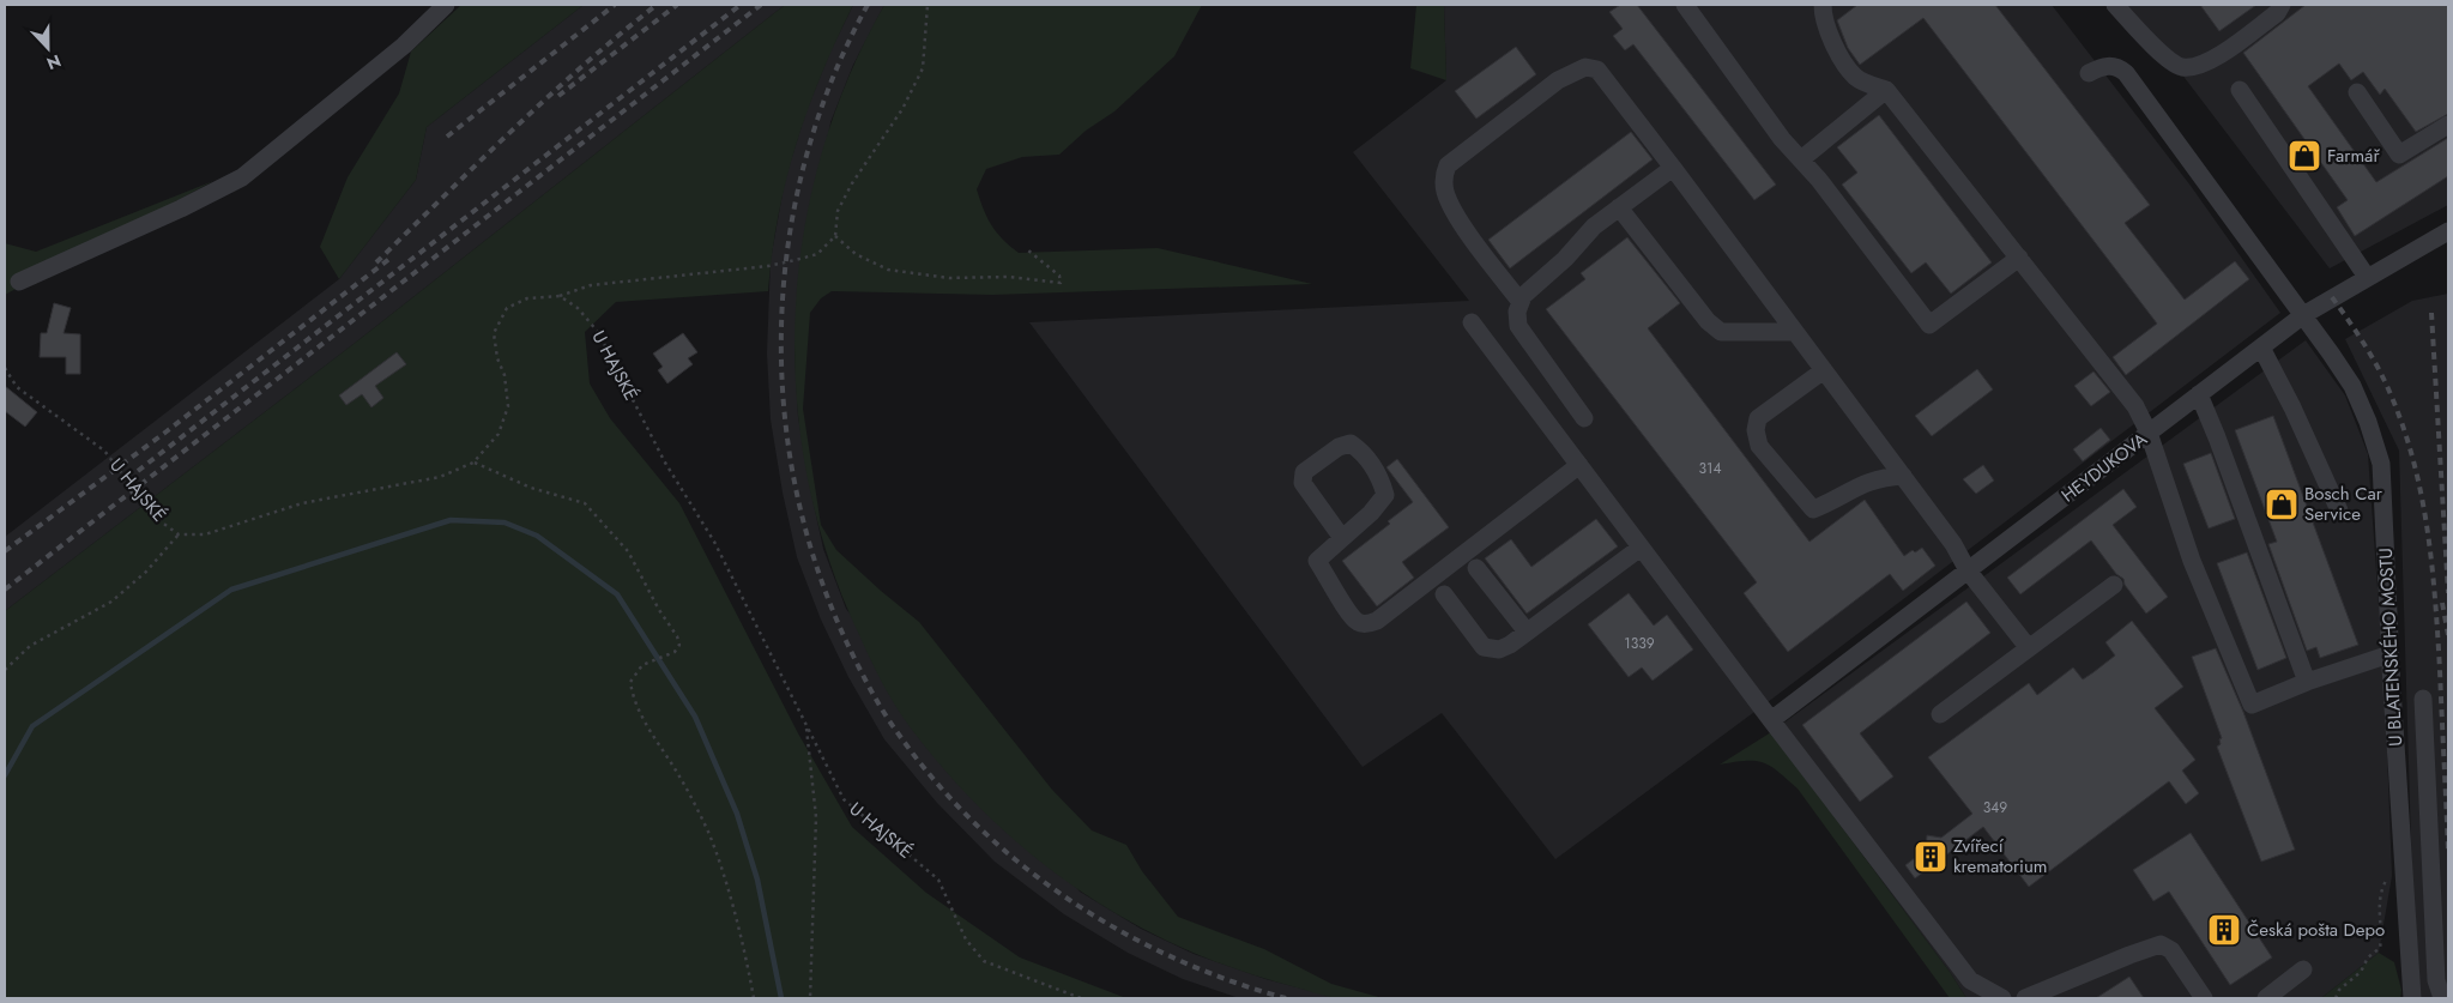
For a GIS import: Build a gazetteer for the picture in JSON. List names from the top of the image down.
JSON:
{
  "streets": {
    "street": ["HEYDUKOVA", "U BLATENSKÉHO MOSTU"],
    "path": ["U HAJSKÉ"]
  },
  "crossings": [
    ["HEYDUKOVA", "U BLATENSKÉHO MOSTU"]
  ],
  "places": {
    "shop": ["Farmář", "Bosch Car Service"],
    "building": ["Zvířecí krematorium", "Česká pošta Depo"]
  },
  "house_numbers": ["314", "1339", "349"],
  "north": "bottom"
}
